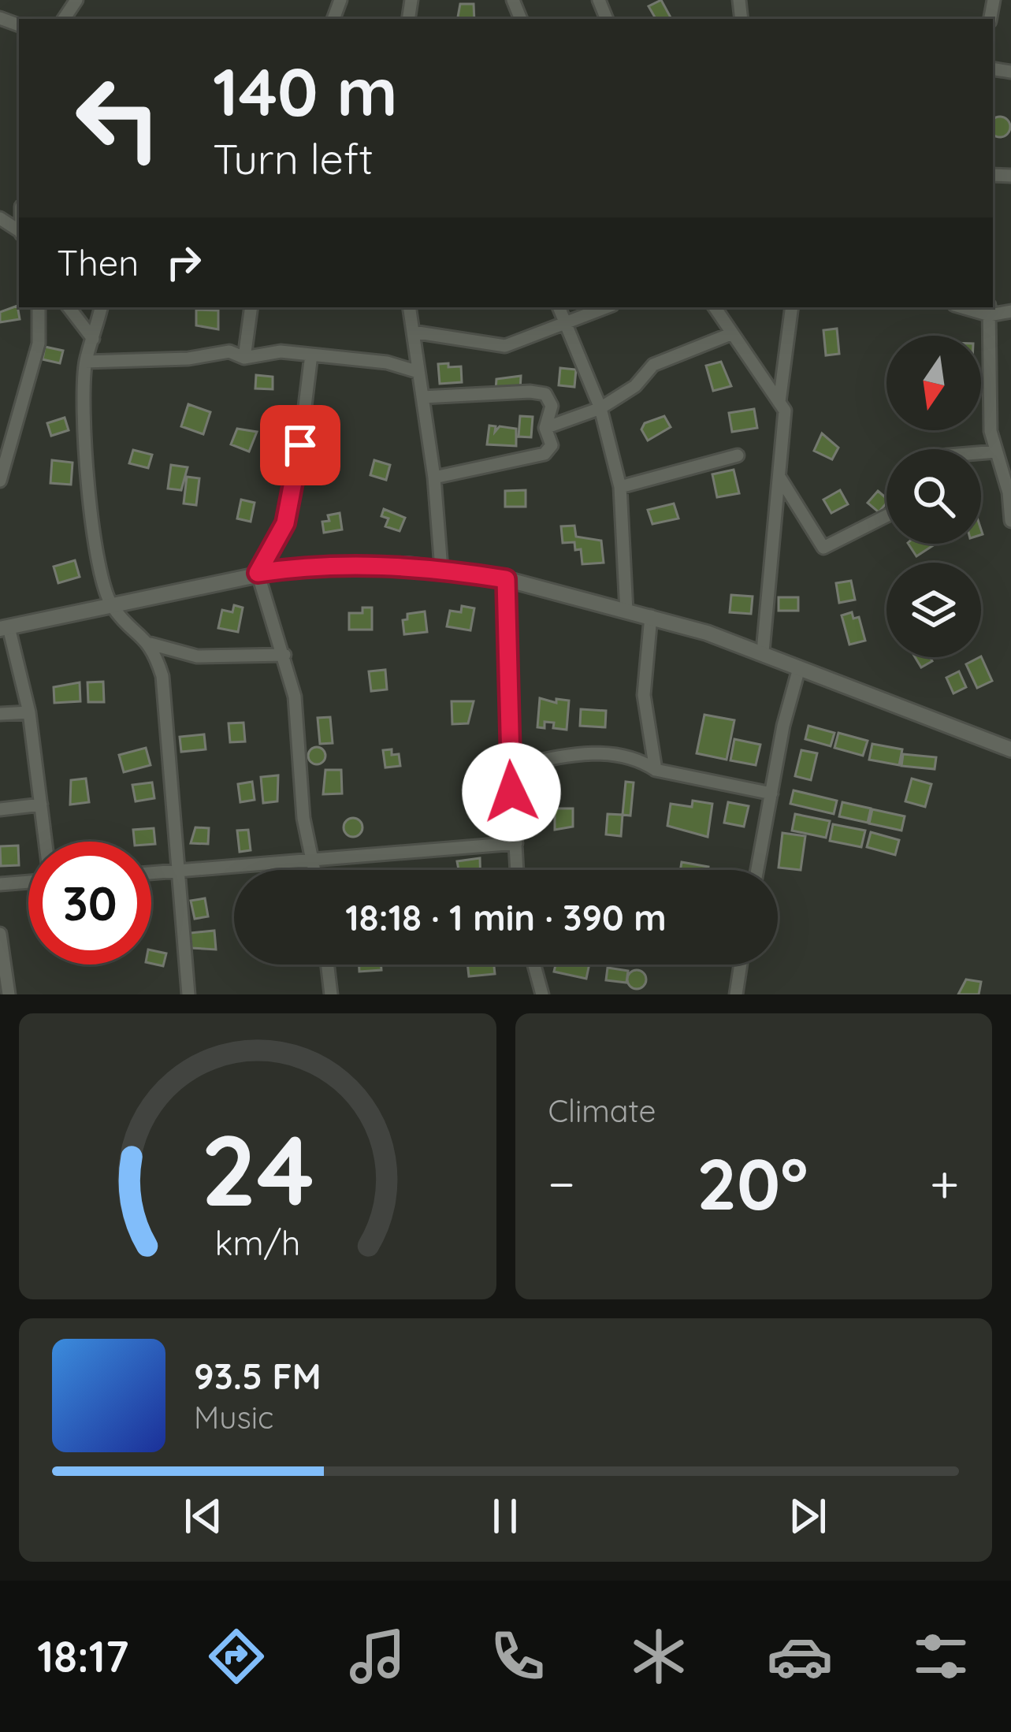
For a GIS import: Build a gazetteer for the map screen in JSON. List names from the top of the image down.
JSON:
{
  "north": "bottom",
  "page": {
    "turn": ["140 m", "Turn left"],
    "then": "Then",
    "limit": "30",
    "trip": "18:18 · 1 min · 390 m",
    "tile": "Climate",
    "heat": ["−", "20°", "+"],
    "song": ["93.5 FM", "Music"],
    "tabs": "18:17",
    "gauge": ["24", "km/h"]
  }
}
